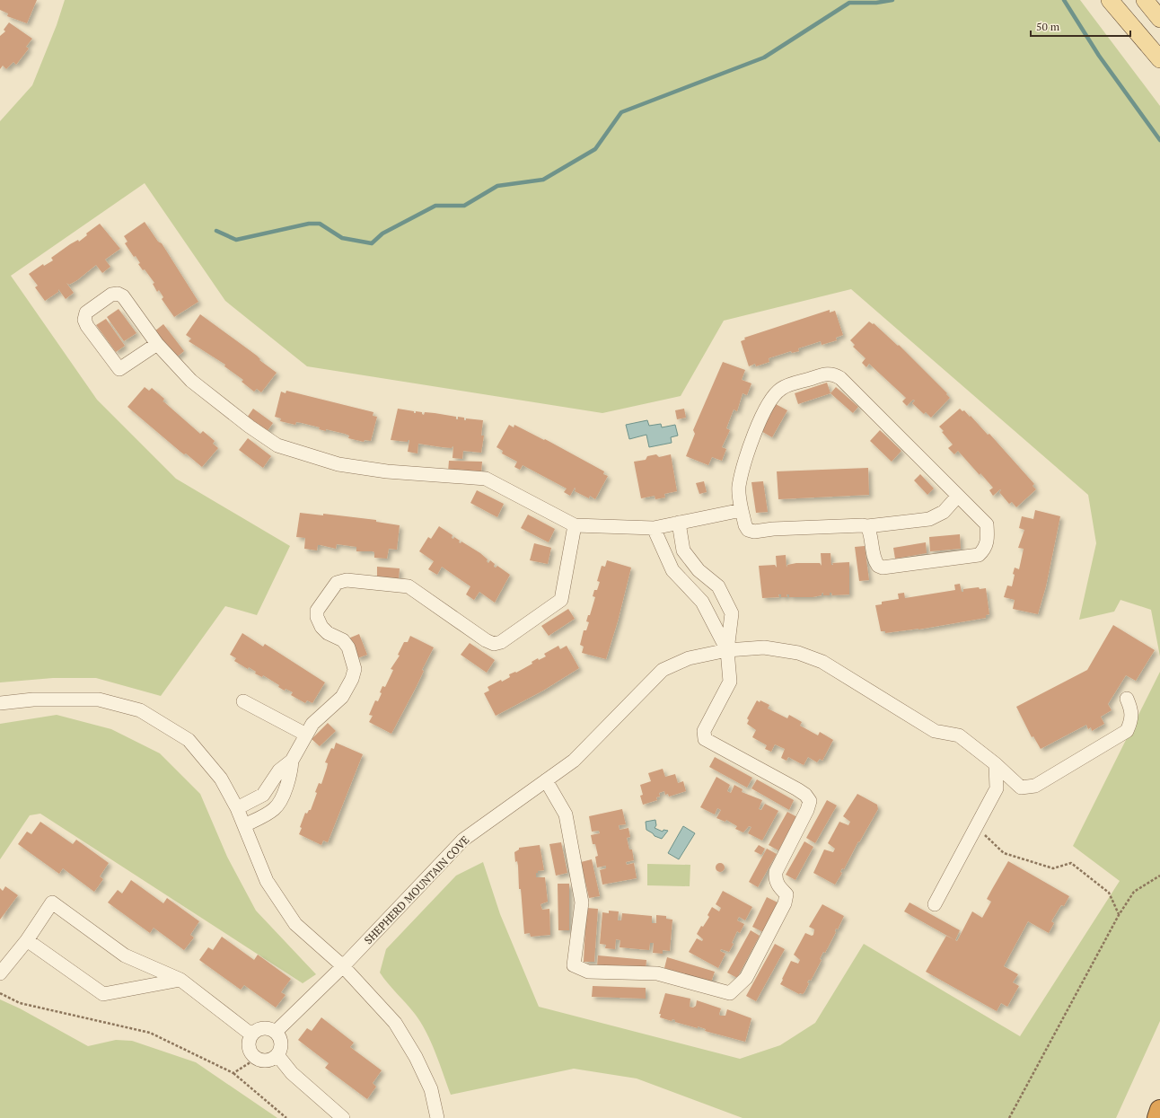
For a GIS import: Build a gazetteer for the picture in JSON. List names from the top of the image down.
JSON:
{
  "streets": {
    "street": ["SHEPHERD MOUNTAIN COVE"]
  },
  "scale_bar": "50 m"
}
